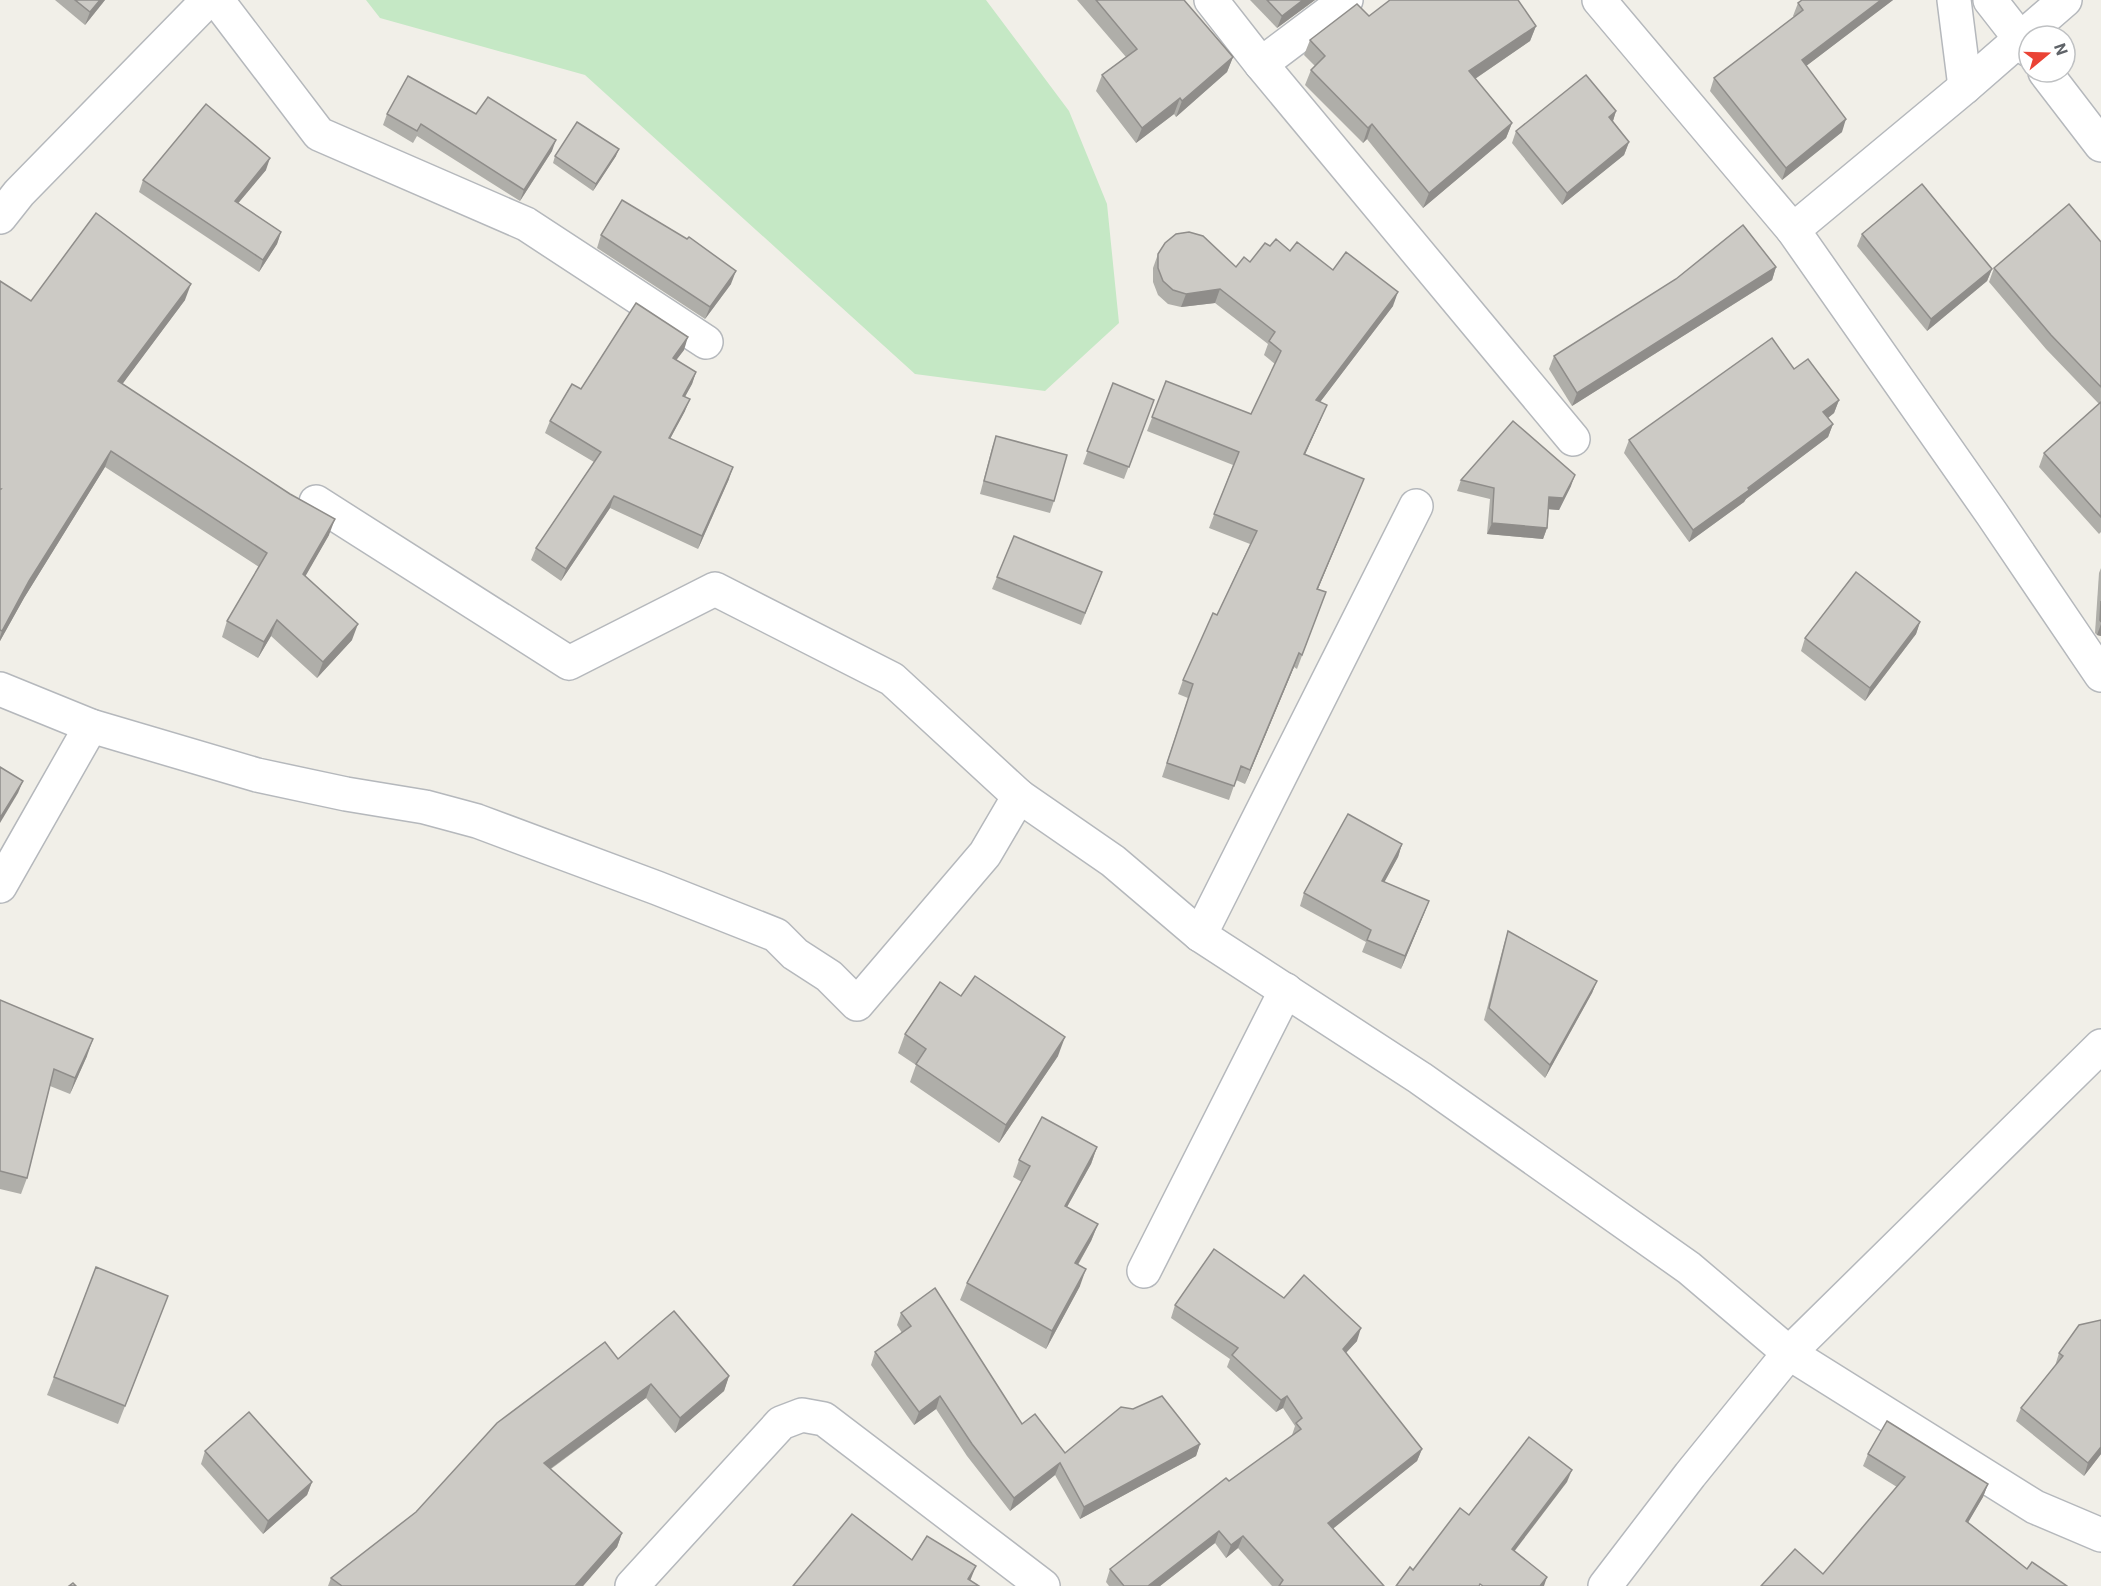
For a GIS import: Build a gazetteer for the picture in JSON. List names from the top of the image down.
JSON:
{
  "north": "right"
}
